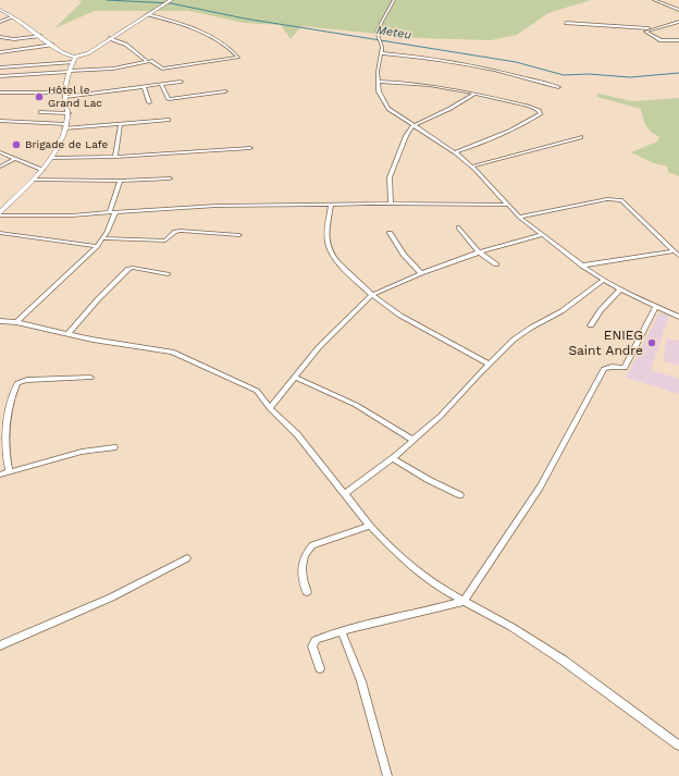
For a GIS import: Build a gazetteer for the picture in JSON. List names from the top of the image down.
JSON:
{
  "water": ["Meteu"],
  "places": ["Hôtel le Grand Lac", "Brigade de Lafe", "ENIEG Saint Andre"]
}
